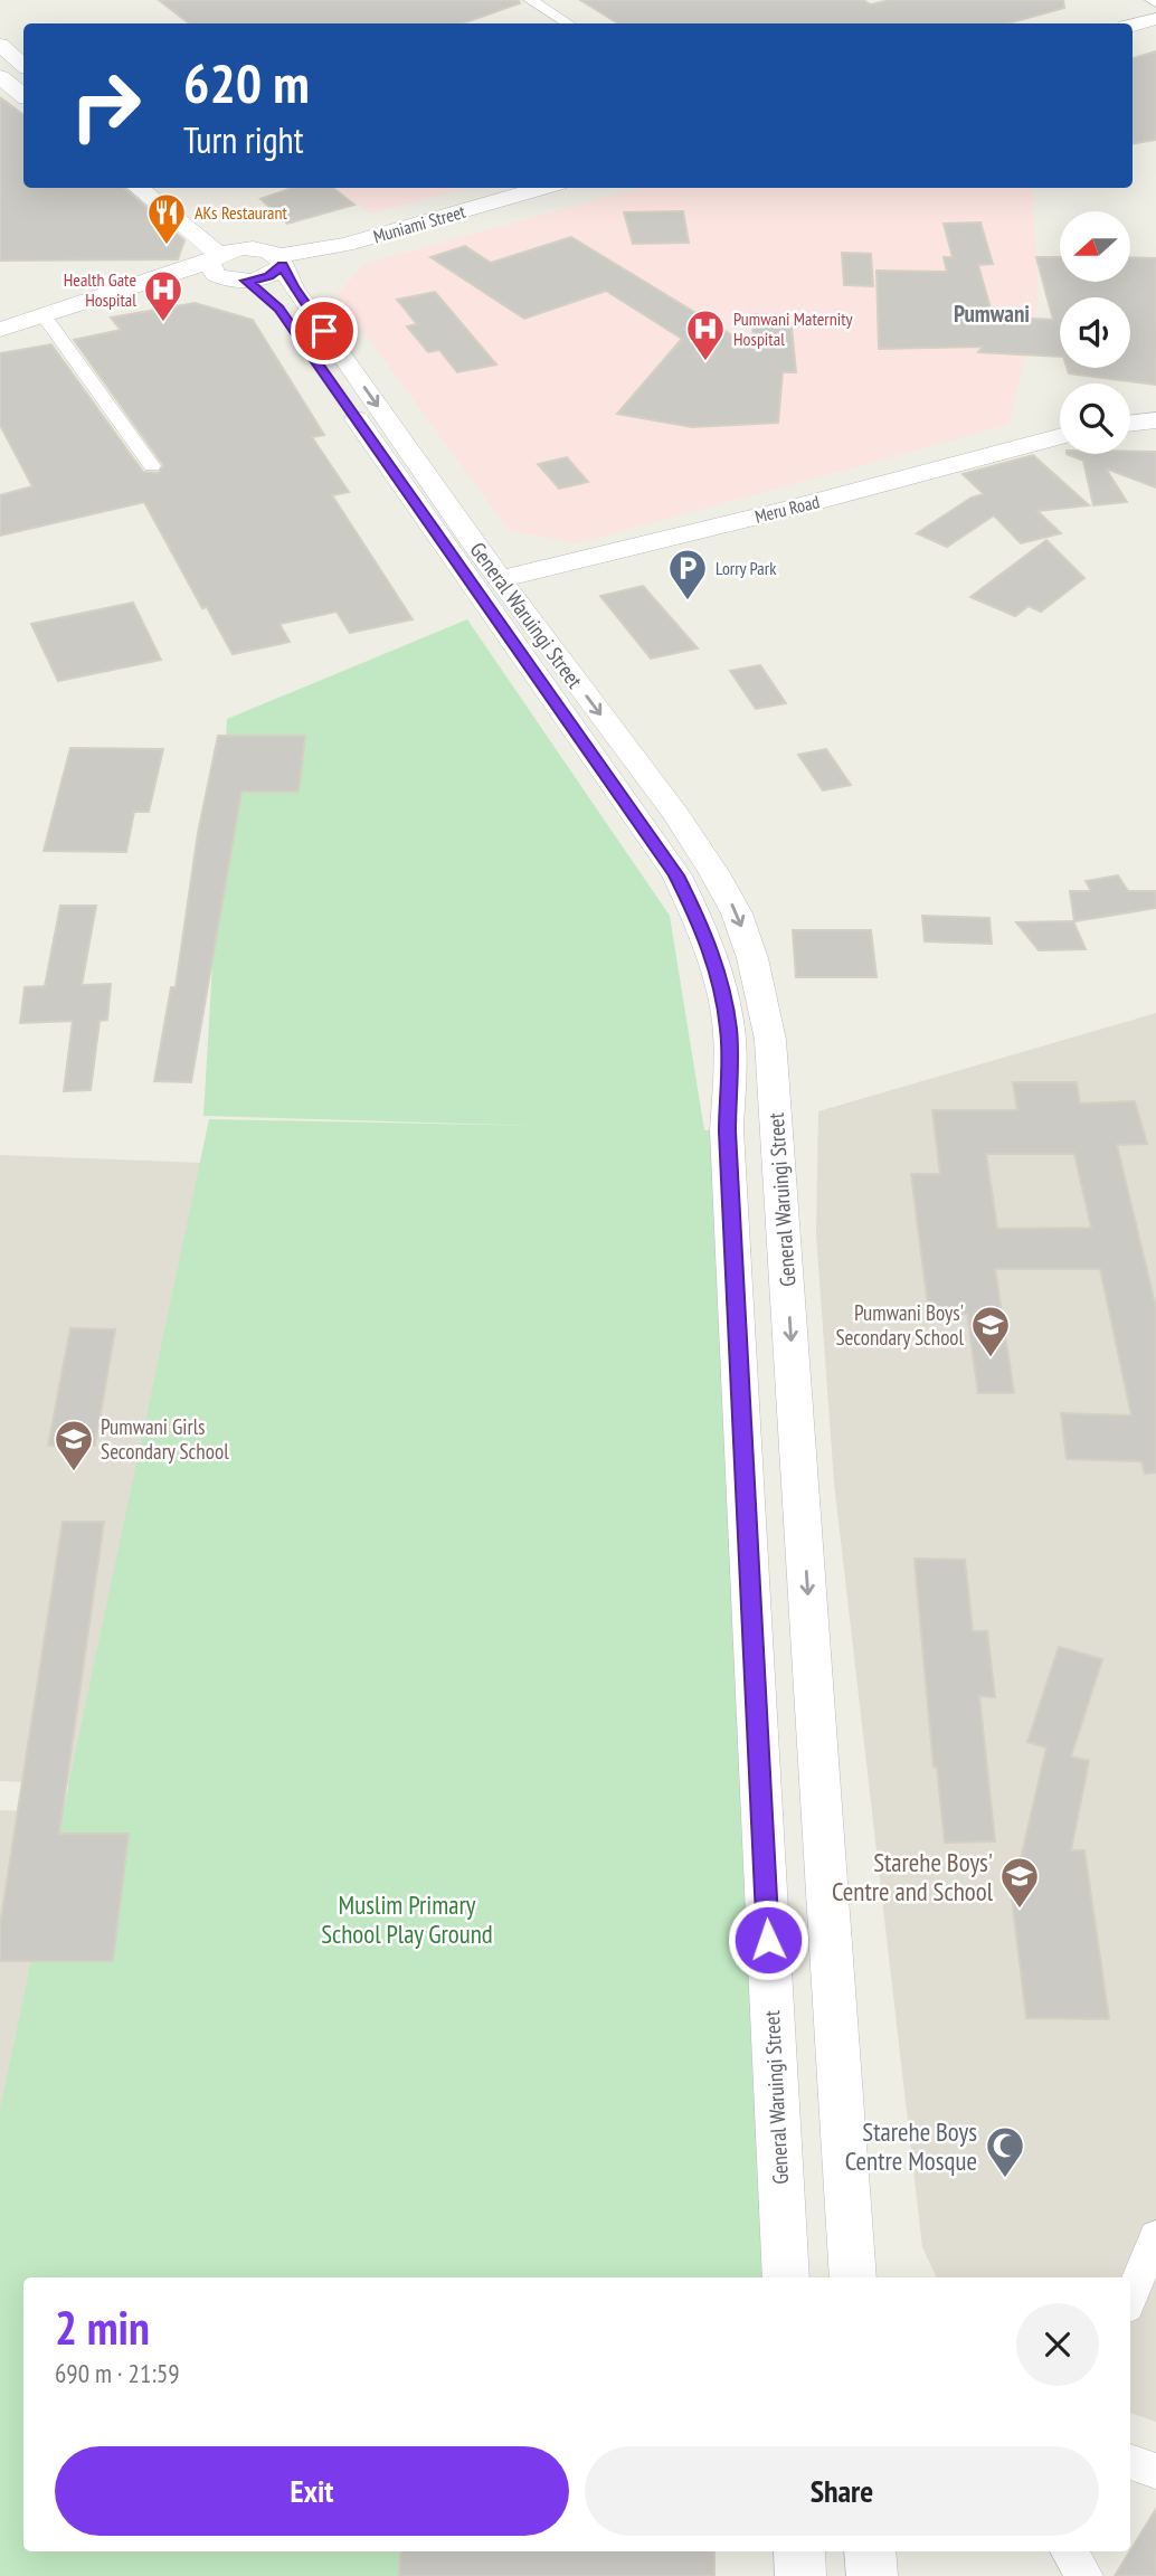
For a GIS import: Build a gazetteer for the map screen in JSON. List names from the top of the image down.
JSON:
{
  "streets": {
    "main road": ["Muniami Street", "Meru Road", "General Waruingi Street"]
  },
  "crossings": [
    ["Muniami Street", "General Waruingi Street"],
    ["Meru Road", "General Waruingi Street"]
  ],
  "districts": ["Pumwani"],
  "parks": ["Muslim Primary School Play Ground"],
  "places": {
    "restaurant": ["AKs Restaurant"],
    "hospital": ["Health Gate Hospital", "Pumwani Maternity Hospital"],
    "parking": ["Lorry Park"],
    "school or university": ["Pumwani Boys' Secondary School", "Pumwani Girls Secondary School", "Starehe Boys' Centre and School"],
    "mosque": ["Starehe Boys Centre Mosque"]
  },
  "north": "left",
  "page": {
    "turn": ["620 m", "Turn right"],
    "heading": ["2 min", "690 m · 21:59"],
    "buttons": ["Exit", "Share"]
  }
}
